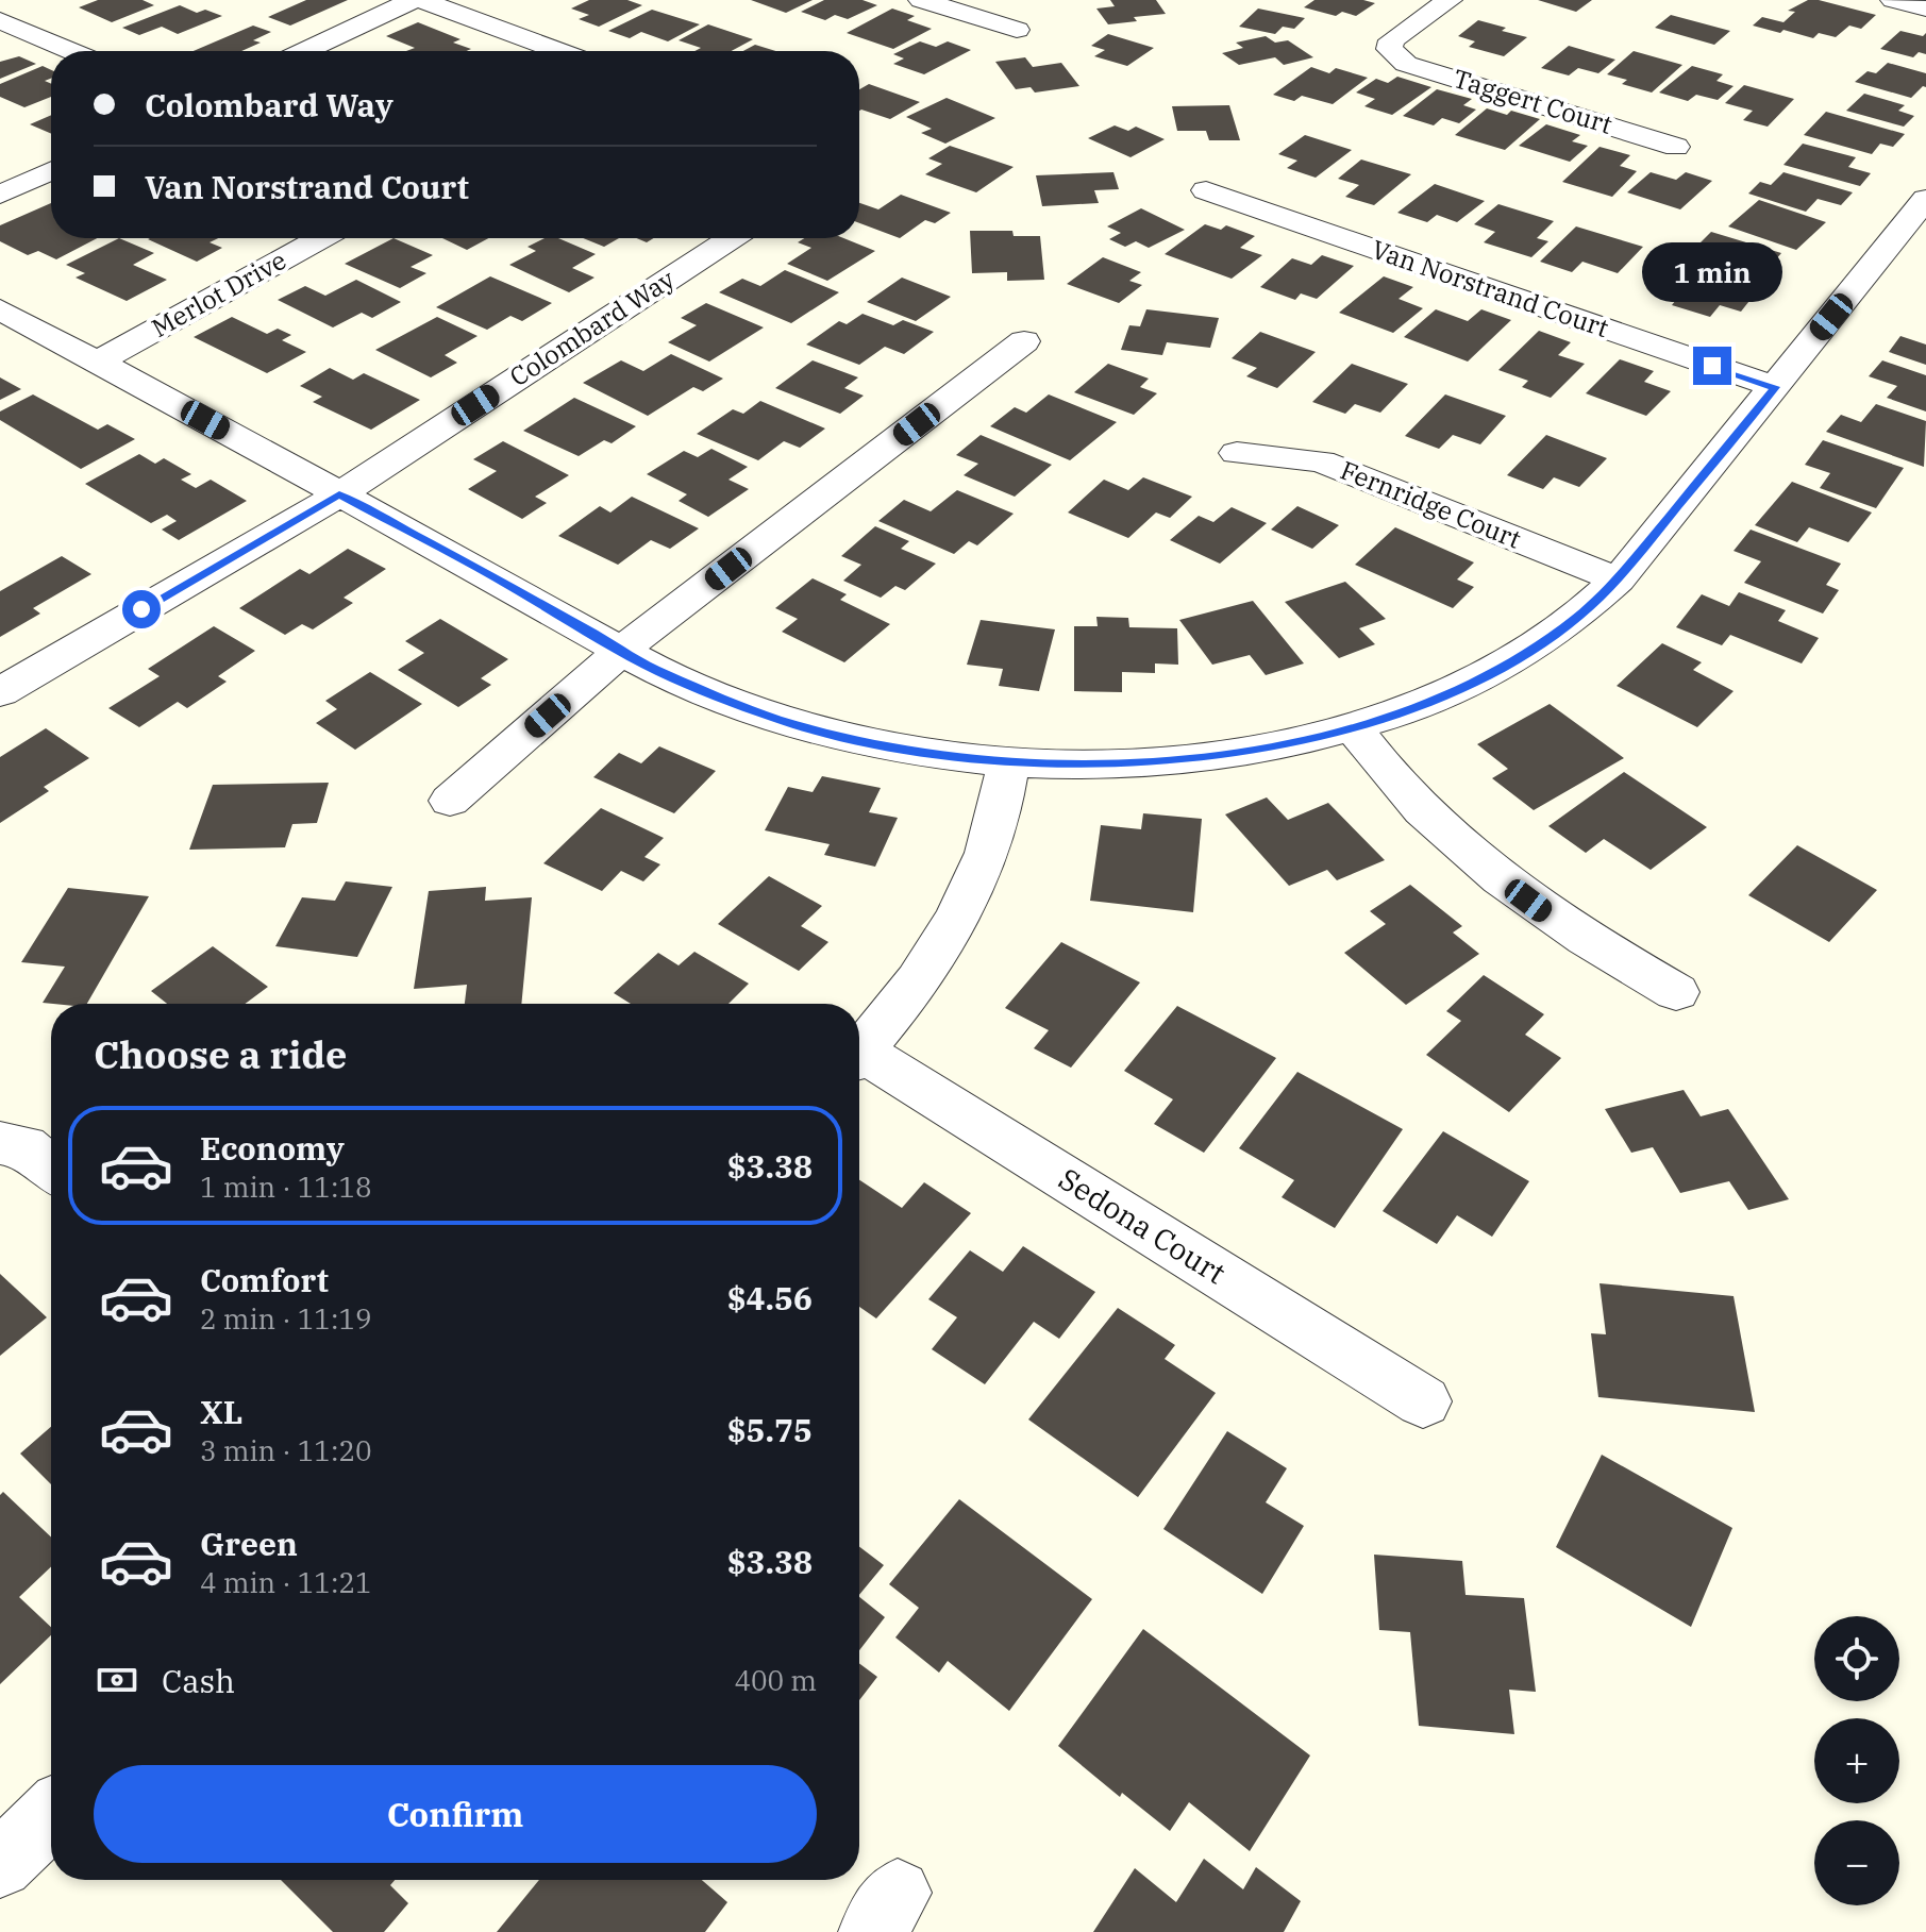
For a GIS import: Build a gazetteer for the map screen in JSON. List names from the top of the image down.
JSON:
{
  "streets": {
    "street": [
      "Taggert Court",
      "Van Norstrand Court",
      "Merlot Drive",
      "Colombard Way",
      "Fernridge Court",
      "Sedona Court"
    ]
  },
  "page": {
    "banner": ["Colombard Way", "Van Norstrand Court"],
    "bubble": "1 min",
    "heading": "Choose a ride",
    "list": [
      {
        "name": "Economy",
        "note": "1 min · 11:18",
        "value": "$3.38"
      },
      {
        "name": "Comfort",
        "note": "2 min · 11:19",
        "value": "$4.56"
      },
      {
        "name": "XL",
        "note": "3 min · 11:20",
        "value": "$5.75"
      },
      {
        "name": "Green",
        "note": "4 min · 11:21",
        "value": "$3.38"
      }
    ],
    "map_buttons": ["+", "−"],
    "pay": ["Cash", "400 m"],
    "buttons": "Confirm"
  }
}
